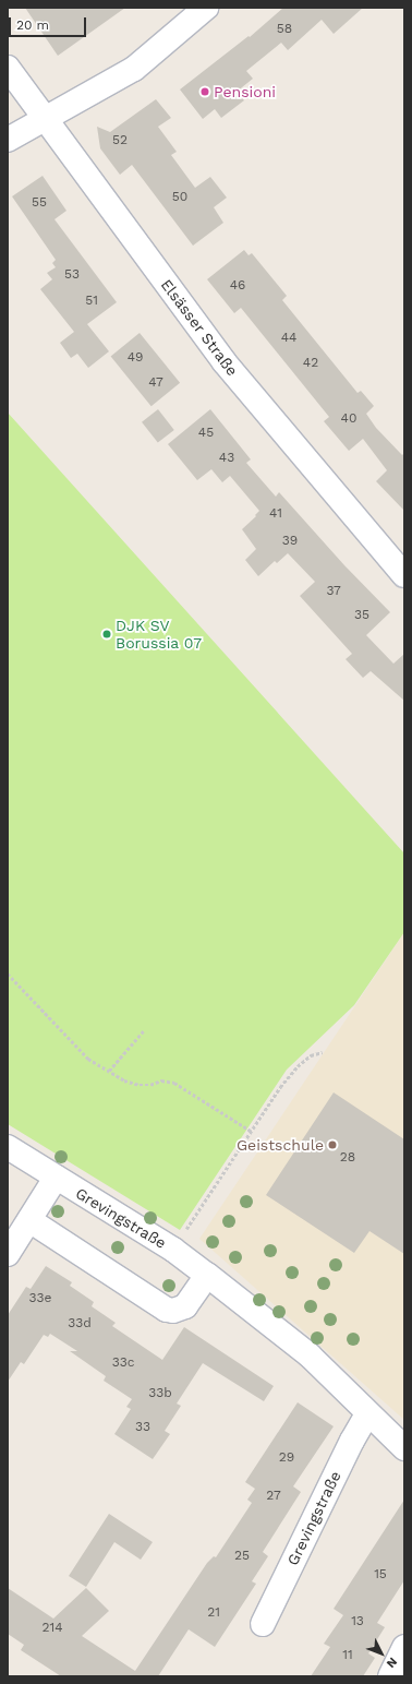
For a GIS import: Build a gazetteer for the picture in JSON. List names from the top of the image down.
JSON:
{
  "streets": {
    "street": ["Elsässer Straße", "Grevingstraße"]
  },
  "places": ["Pensioni", "DJK SV Borussia 07", "Geistschule"],
  "house_numbers": [
    "58",
    "52",
    "50",
    "55",
    "53",
    "46",
    "51",
    "44",
    "49",
    "42",
    "47",
    "40",
    "45",
    "43",
    "41",
    "39",
    "37",
    "35",
    "28",
    "33e",
    "33d",
    "33c",
    "33b",
    "33",
    "29",
    "27",
    "25",
    "15",
    "21",
    "13",
    "214",
    "11"
  ],
  "scale_bar": "20 m",
  "north": "bottom right"
}
